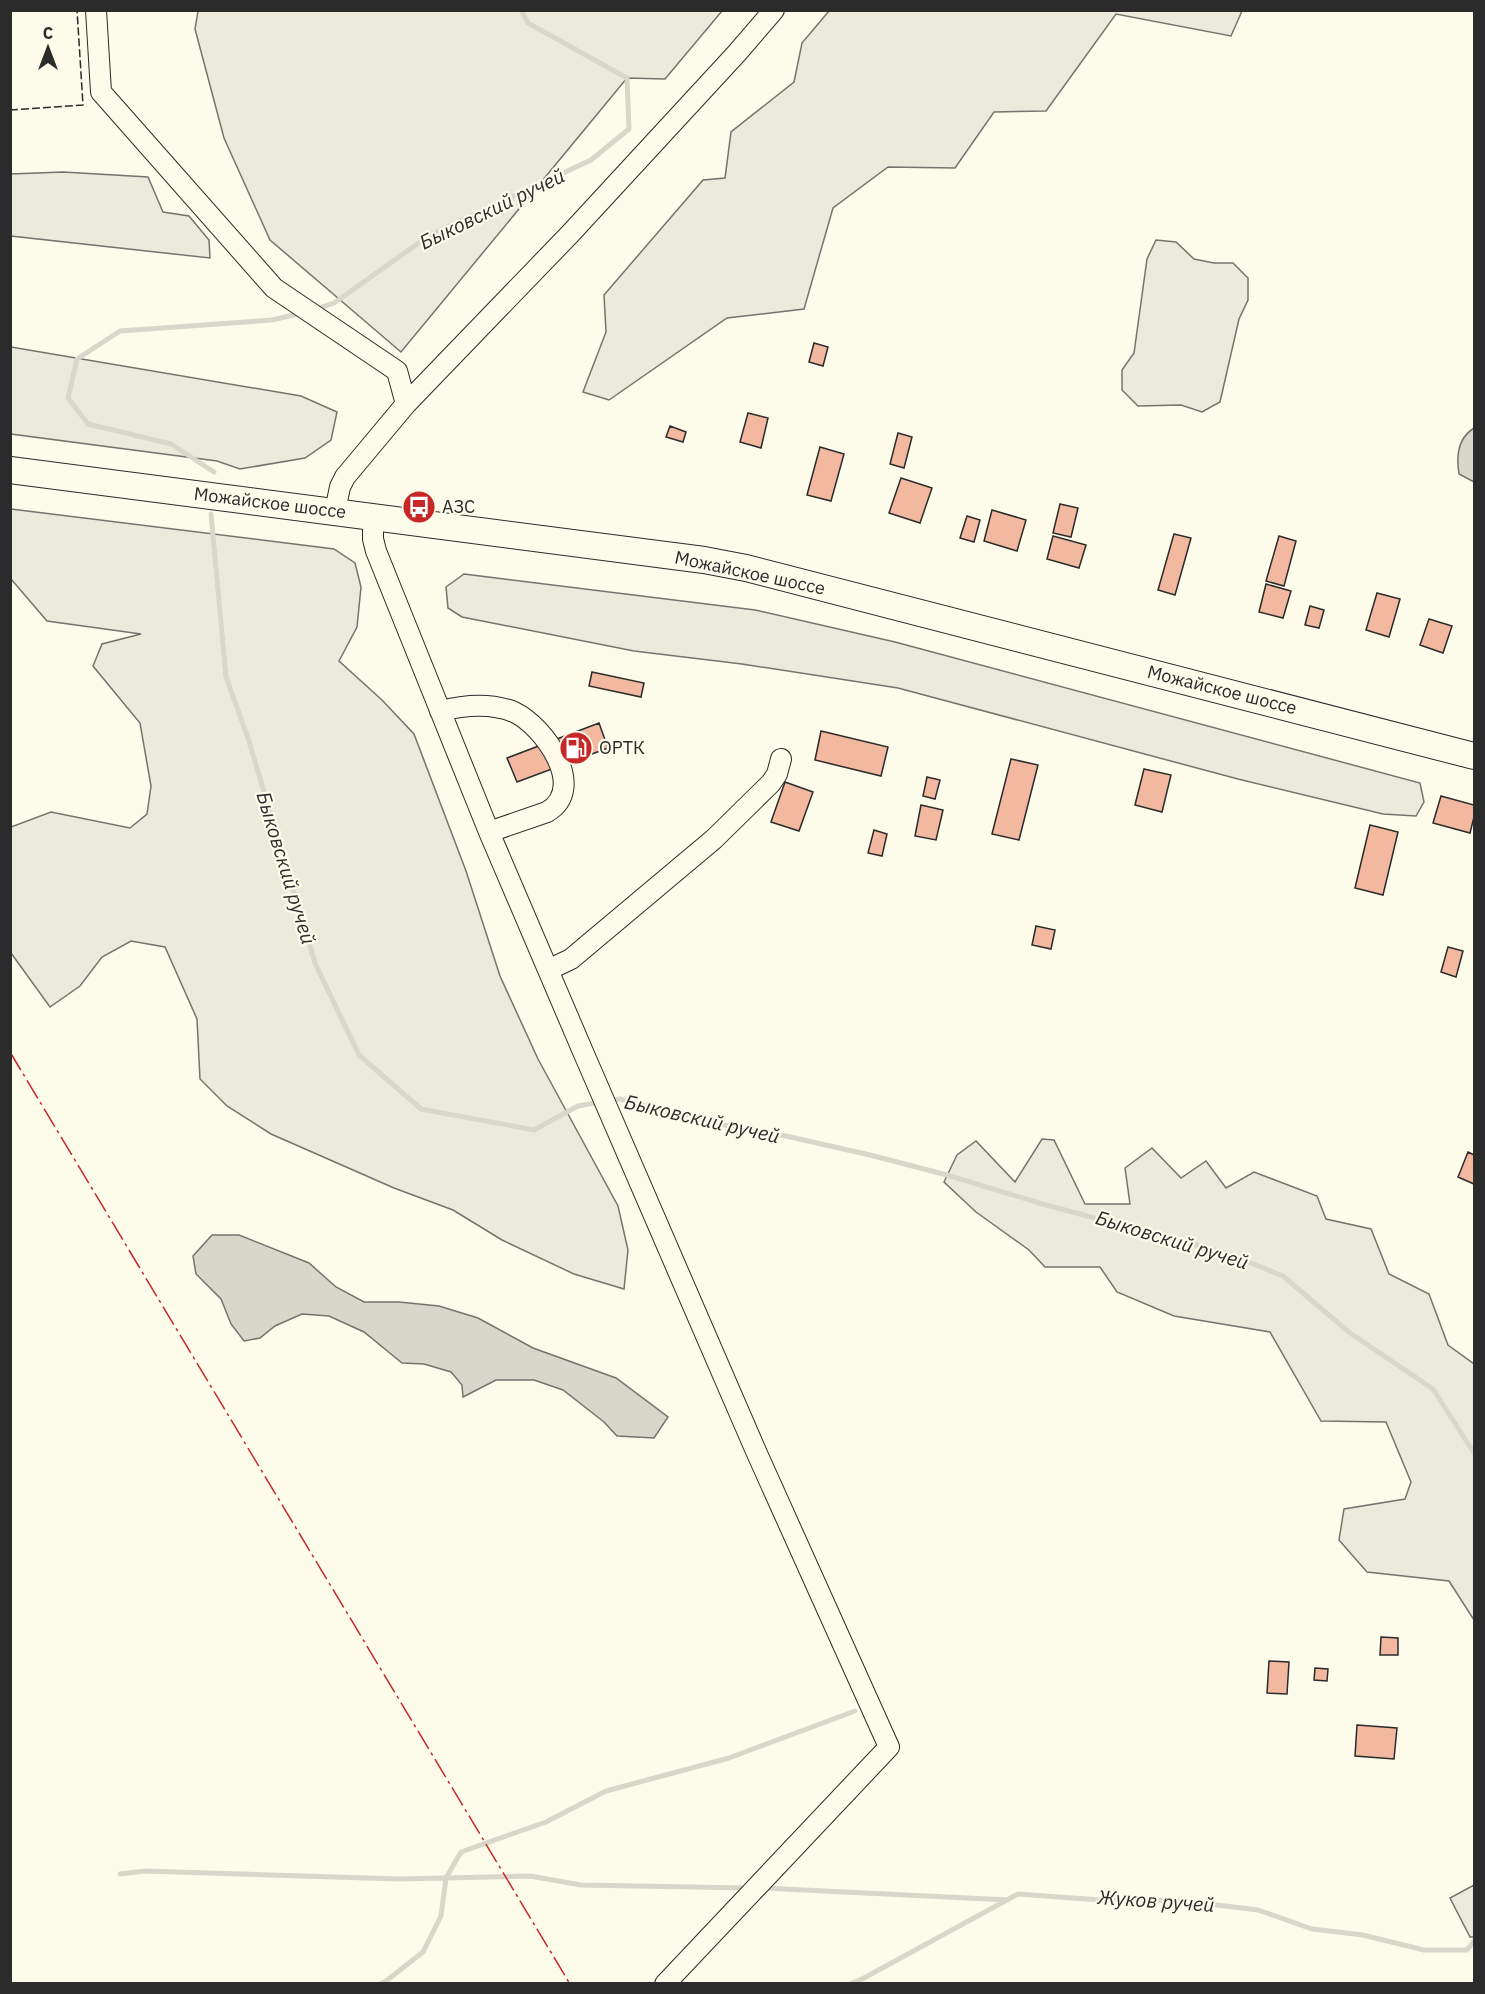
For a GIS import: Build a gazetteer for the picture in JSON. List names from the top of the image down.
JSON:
{
  "streets": {
    "main road": ["Можайское шоссе"]
  },
  "water": ["Быковский ручей", "Жуков ручей"],
  "places": {
    "bus stop": ["АЗС"],
    "fuel station": ["ОРТК"]
  },
  "north": "top"
}
